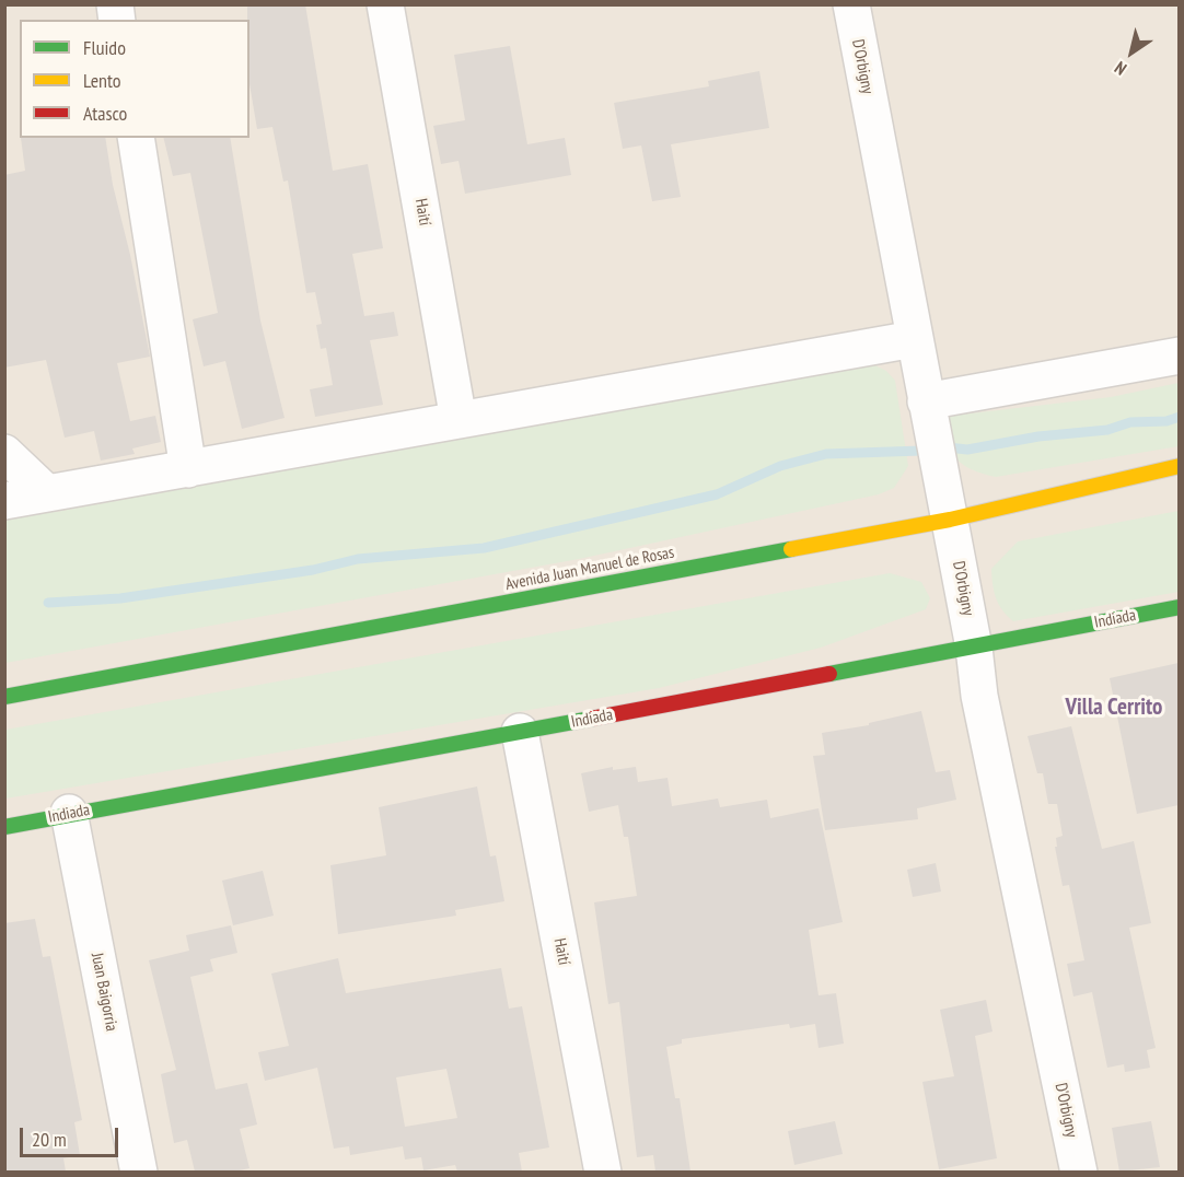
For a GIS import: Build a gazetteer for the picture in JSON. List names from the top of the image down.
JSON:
{
  "streets": {
    "street": [
      "D'Orbigny",
      "Haití",
      "Avenida Juan Manuel de Rosas",
      "Indiada",
      "Juan Baigorria"
    ]
  },
  "crossings": [
    ["D'Orbigny", "Avenida Juan Manuel de Rosas"],
    ["D'Orbigny", "Indiada"],
    ["Haití", "Indiada"],
    ["Indiada", "Juan Baigorria"]
  ],
  "districts": ["Villa Cerrito"],
  "legend": ["Fluido", "Lento", "Atasco"],
  "scale_bar": "20 m",
  "north": "bottom left"
}
